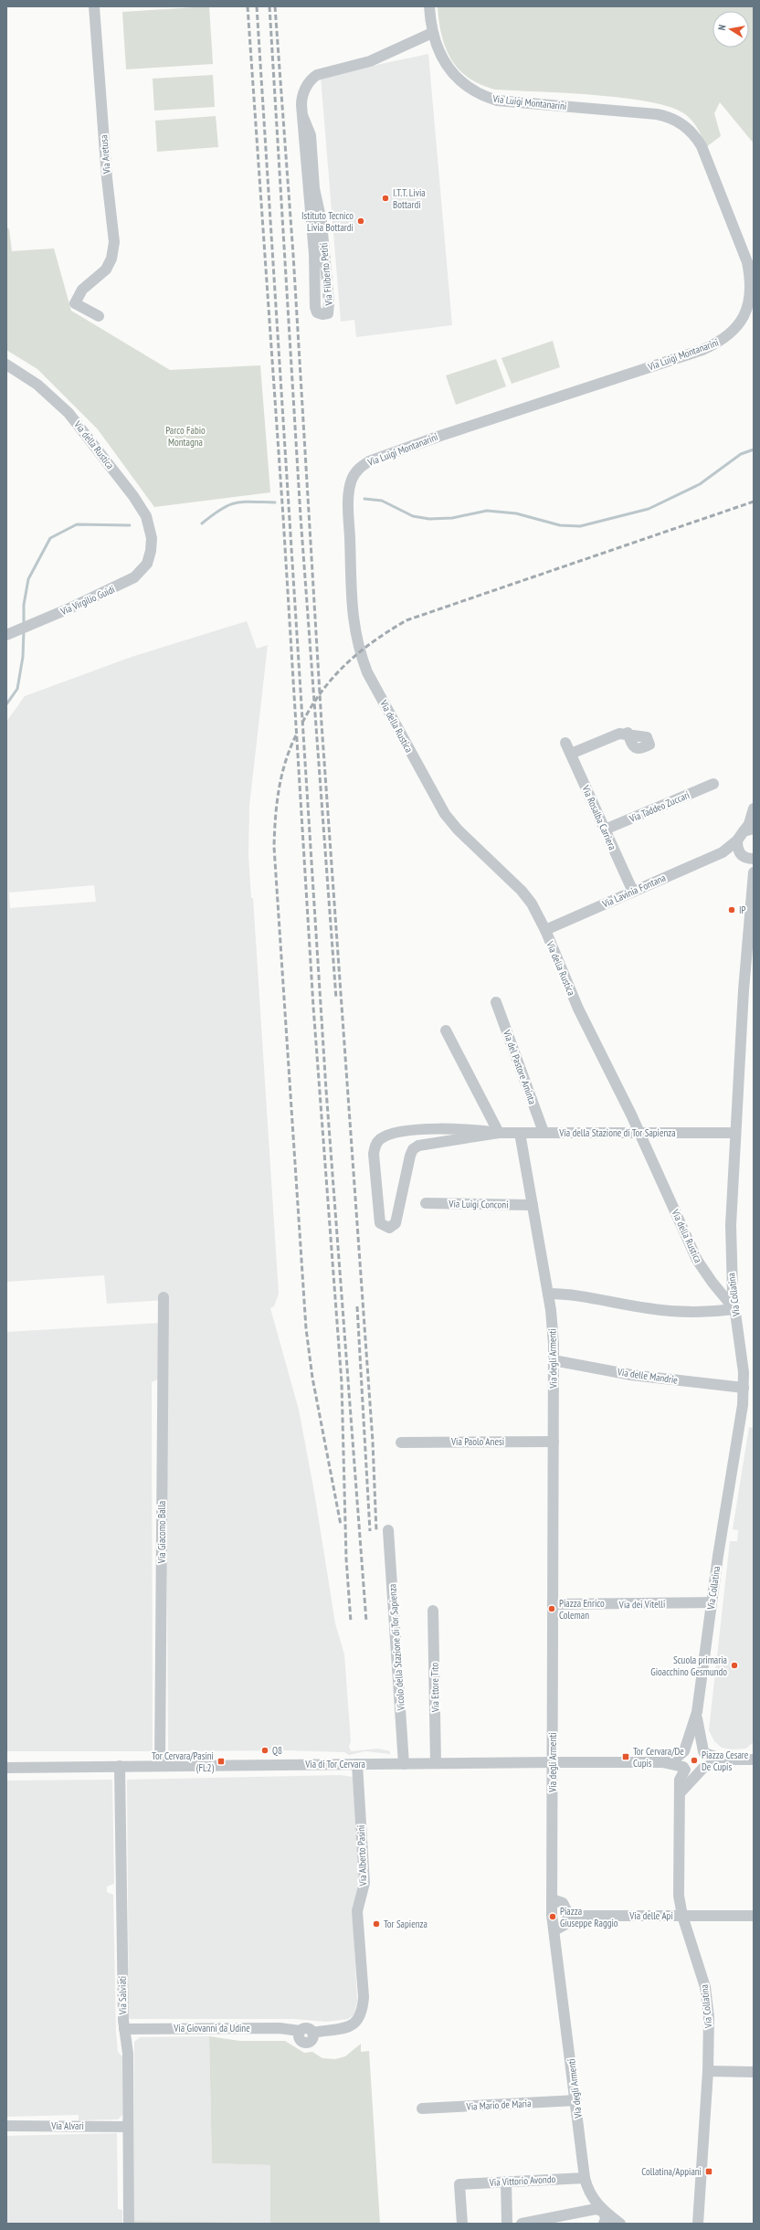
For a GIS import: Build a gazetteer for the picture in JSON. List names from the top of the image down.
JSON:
{
  "streets": {
    "street": [
      "Via Luigi Montanarini",
      "Via Aretusa",
      "Via Filiberto Petiti",
      "Via della Rustica",
      "Via Virgilio Guidi",
      "Via Taddeo Zuccari",
      "Via Rosalba Carriera",
      "Via Lavinia Fontana",
      "Via del Pastore Aminta",
      "Via della Stazione di Tor Sapienza",
      "Via Luigi Conconi",
      "Via Collatina",
      "Via degli Armenti",
      "Via delle Mandrie",
      "Via Paolo Anesi",
      "Via Giacomo Balla",
      "Via dei Vitelli",
      "Vicolo della Stazione di Tor Sapienza",
      "Via Ettore Tito",
      "Via di Tor Cervara",
      "Via Alberto Pasini",
      "Via delle Api",
      "Via Salviati",
      "Via Giovanni da Udine",
      "Via Mario de Maria",
      "Via Alvari",
      "Via Vittorio Avondo"
    ]
  },
  "crossings": [
    ["Via Luigi Montanarini", "Via Filiberto Petiti"],
    ["Via Luigi Montanarini", "Via della Rustica"],
    ["Via della Rustica", "Via Virgilio Guidi"],
    ["Via della Rustica", "Via Lavinia Fontana"],
    ["Via della Rustica", "Via della Stazione di Tor Sapienza"],
    ["Via della Rustica", "Via Collatina"],
    ["Via Taddeo Zuccari", "Via Rosalba Carriera"],
    ["Via Rosalba Carriera", "Via Lavinia Fontana"],
    ["Via Lavinia Fontana", "Via Collatina"],
    ["Via del Pastore Aminta", "Via della Stazione di Tor Sapienza"],
    ["Via della Stazione di Tor Sapienza", "Via Collatina"],
    ["Via della Stazione di Tor Sapienza", "Via degli Armenti"],
    ["Via Luigi Conconi", "Via degli Armenti"],
    ["Via Collatina", "Via delle Mandrie"],
    ["Via Collatina", "Via dei Vitelli"],
    ["Via Collatina", "Via delle Api"],
    ["Via degli Armenti", "Via delle Mandrie"],
    ["Via degli Armenti", "Via Paolo Anesi"],
    ["Via degli Armenti", "Via dei Vitelli"],
    ["Via degli Armenti", "Via di Tor Cervara"],
    ["Via degli Armenti", "Via Mario de Maria"],
    ["Via degli Armenti", "Via Vittorio Avondo"],
    ["Via Giacomo Balla", "Via di Tor Cervara"],
    ["Vicolo della Stazione di Tor Sapienza", "Via di Tor Cervara"],
    ["Via Ettore Tito", "Via di Tor Cervara"],
    ["Via di Tor Cervara", "Via Alberto Pasini"],
    ["Via di Tor Cervara", "Via Salviati"],
    ["Via Alberto Pasini", "Via Giovanni da Udine"],
    ["Via Salviati", "Via Giovanni da Udine"],
    ["Via Salviati", "Via Alvari"]
  ],
  "parks": ["Parco Fabio Montagna"],
  "places": {
    "other": [
      "I.T.T. Livia Bottardi",
      "Istituto Tecnico Livia Bottardi",
      "IP",
      "Piazza Enrico Coleman",
      "Scuola primaria Gioacchino Gesmundo",
      "Q8",
      "Piazza Cesare De Cupis",
      "Piazza Giuseppe Raggio",
      "Tor Sapienza"
    ],
    "transit": ["Tor Cervara/De Cupis", "Tor Cervara/Pasini (FL2)", "Collatina/Appiani"]
  },
  "north": "left"
}
